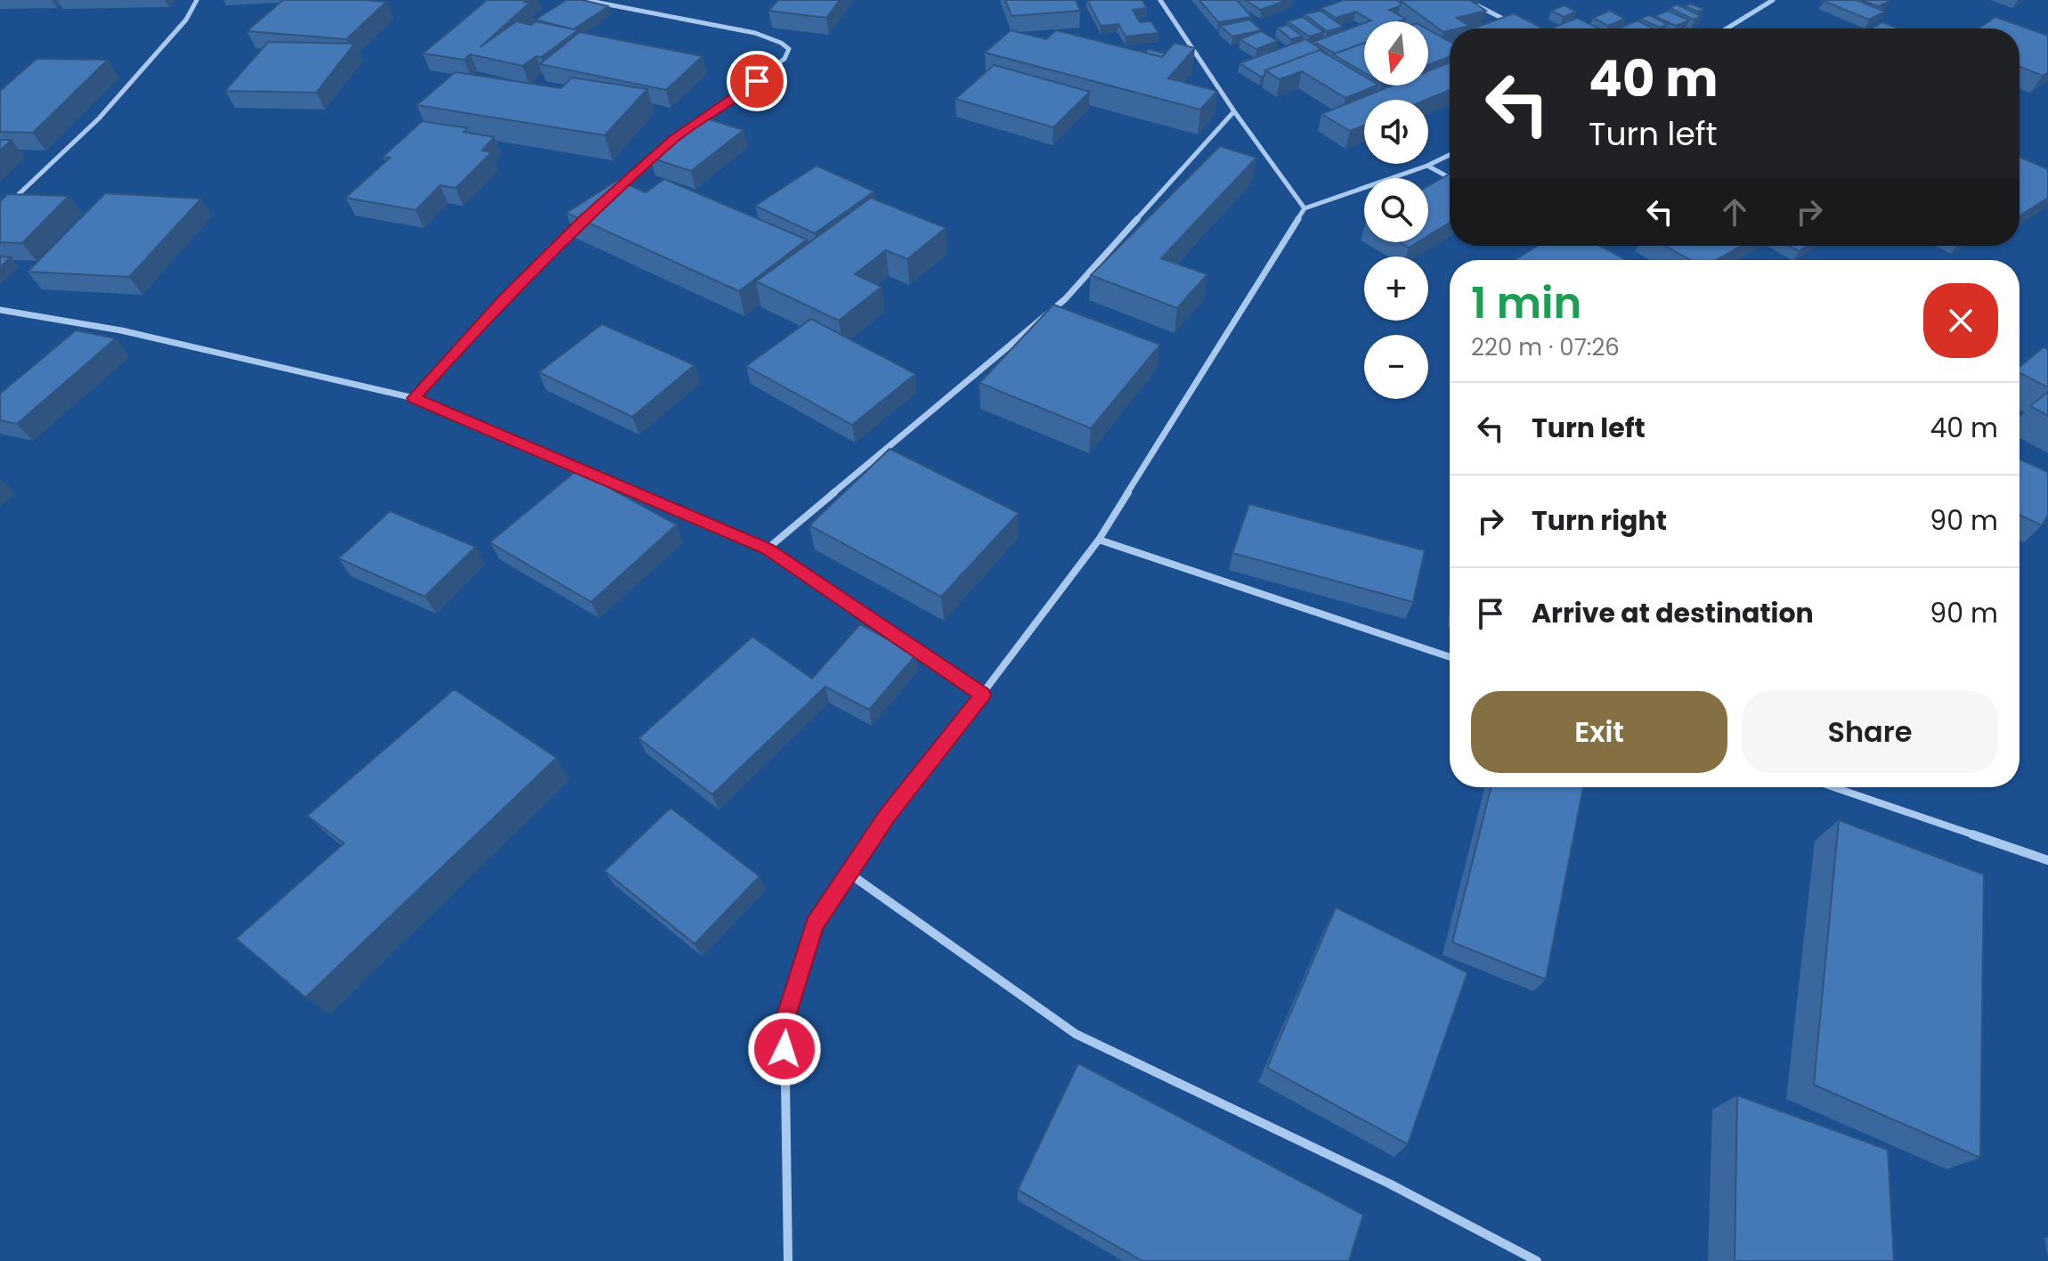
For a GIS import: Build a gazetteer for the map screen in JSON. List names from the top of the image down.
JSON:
{
  "north": "bottom",
  "page": {
    "map_buttons": ["+", "−"],
    "turn": ["40 m", "Turn left"],
    "heading": ["1 min", "220 m · 07:26"],
    "list": [
      {
        "name": "Turn left",
        "value": "40 m"
      },
      {
        "name": "Turn right",
        "value": "90 m"
      },
      {
        "name": "Arrive at destination",
        "value": "90 m"
      }
    ],
    "buttons": ["Exit", "Share"]
  }
}
